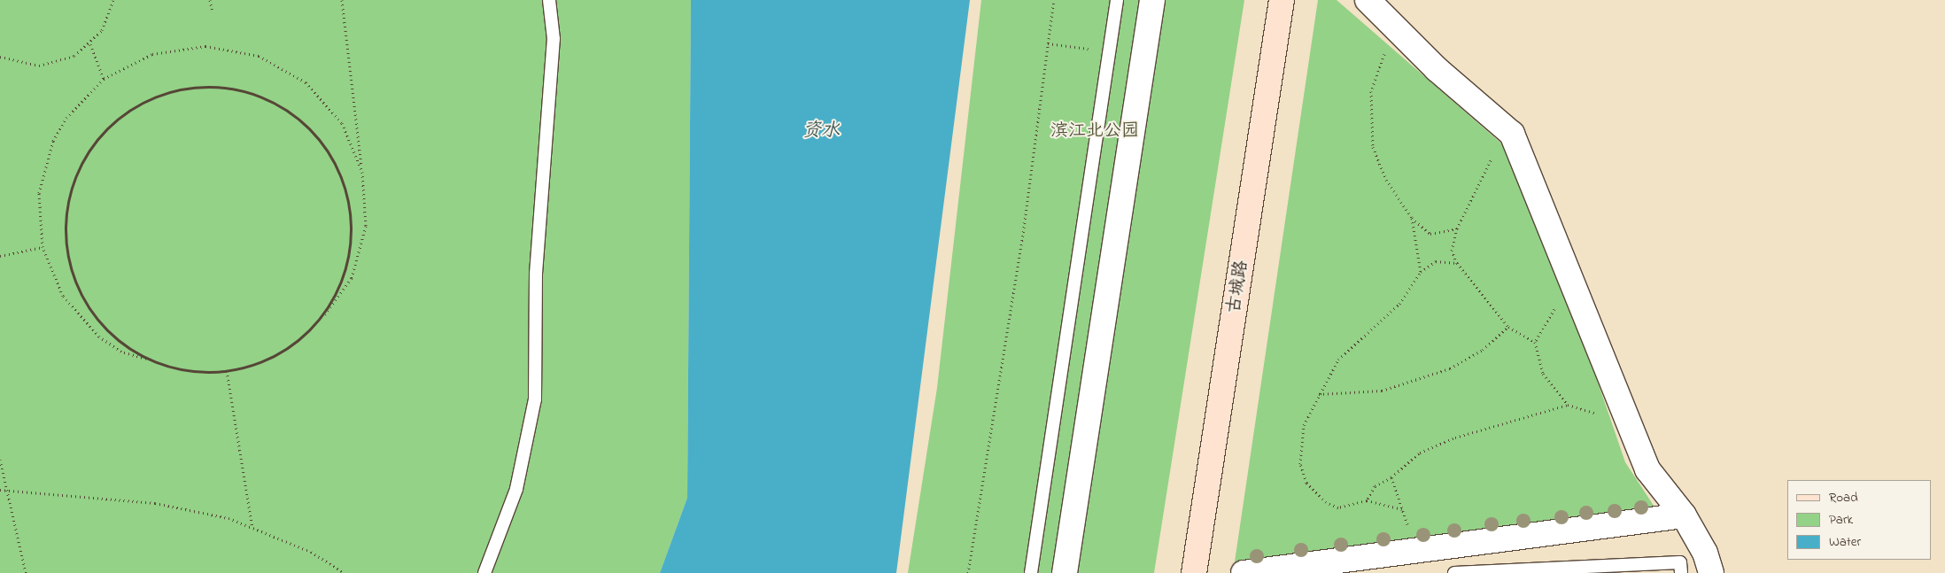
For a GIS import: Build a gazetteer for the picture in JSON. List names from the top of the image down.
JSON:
{
  "streets": {
    "street": ["古城路"]
  },
  "water": ["资水"],
  "parks": ["滨江北公园"],
  "legend": ["Road", "Park", "Water"]
}
